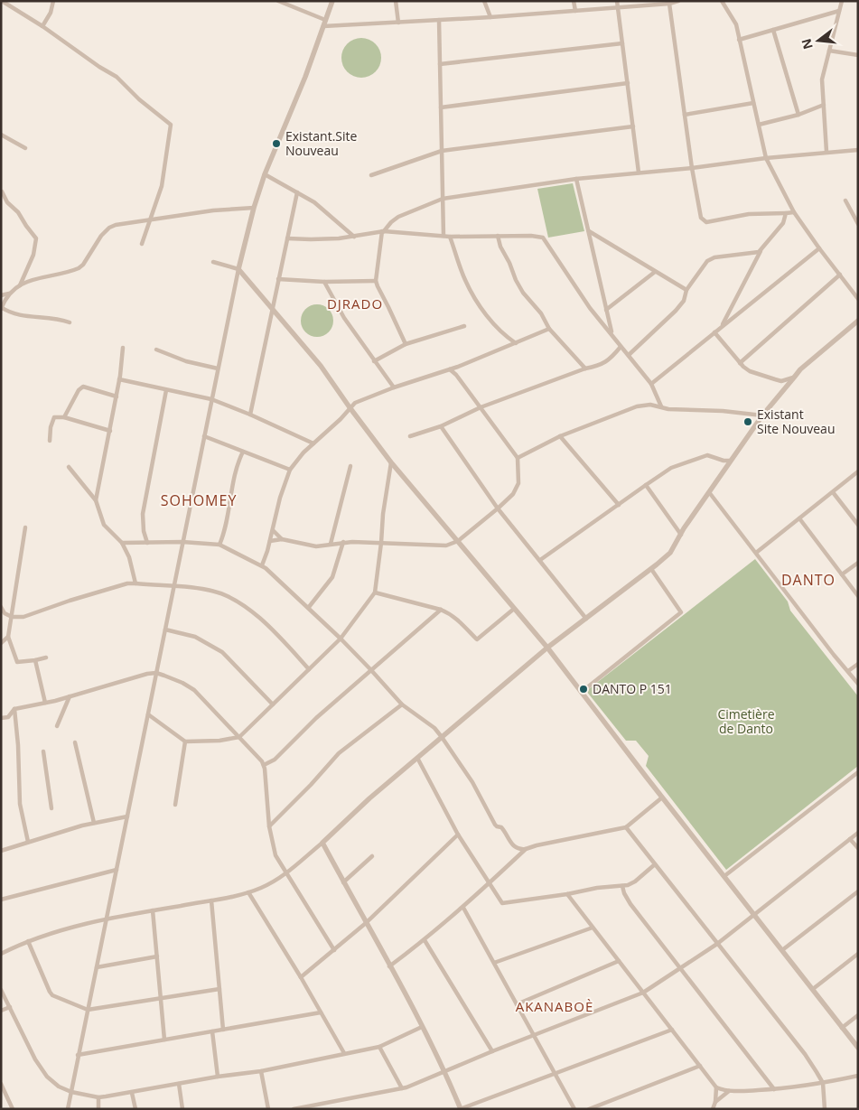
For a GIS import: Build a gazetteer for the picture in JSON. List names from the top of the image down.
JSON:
{
  "districts": [
    "DJRADO",
    "SOHOMEY",
    "DANTO",
    "AKANABOÈ"
  ],
  "parks": ["Cimetière de Danto"],
  "places": ["Existant.Site Nouveau", "Existant Site Nouveau", "DANTO P 151"],
  "north": "left"
}
